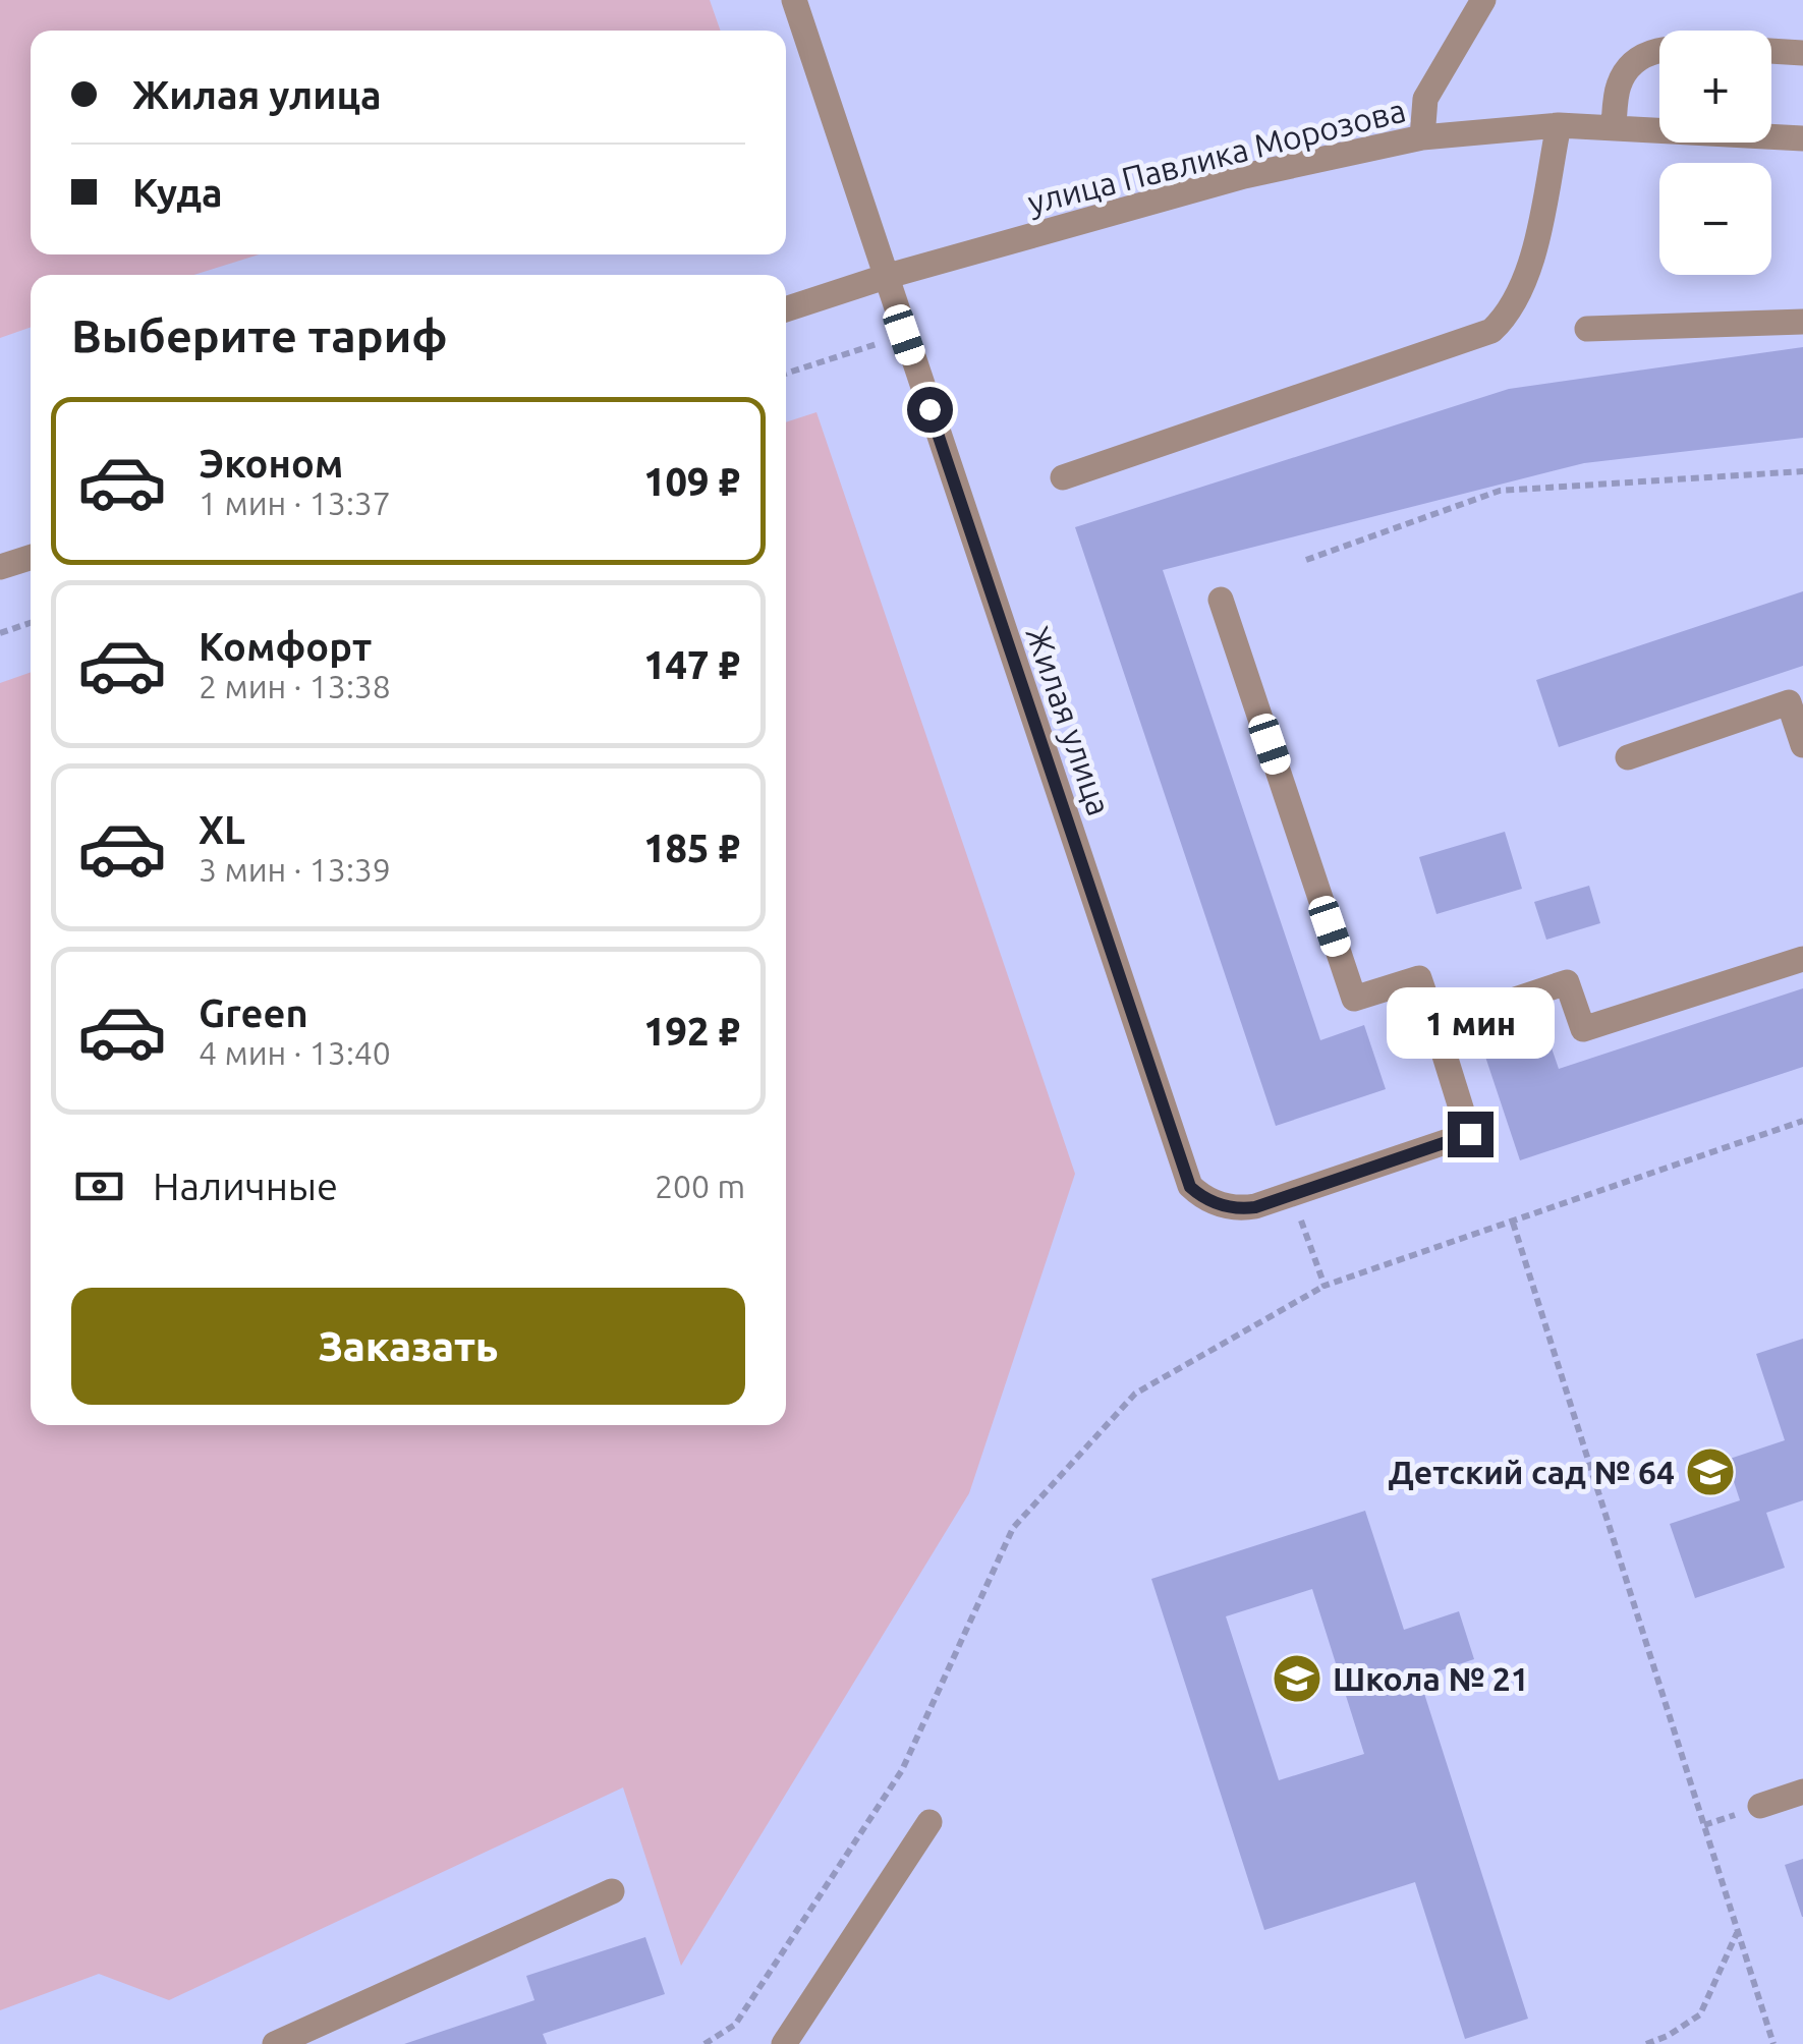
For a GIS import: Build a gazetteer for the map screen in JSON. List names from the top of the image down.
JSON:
{
  "streets": {
    "street": ["улица Павлика Морозова", "Жилая улица"]
  },
  "crossings": [
    ["улица Павлика Морозова", "Жилая улица"]
  ],
  "places": {
    "school or university": ["Детский сад № 64", "Школа № 21"]
  },
  "page": {
    "map_buttons": ["+", "−"],
    "banner": ["Жилая улица", "Куда"],
    "heading": "Выберите тариф",
    "list": [
      {
        "name": "Эконом",
        "note": "1 мин · 13:37",
        "value": "109 ₽"
      },
      {
        "name": "Комфорт",
        "note": "2 мин · 13:38",
        "value": "147 ₽"
      },
      {
        "name": "XL",
        "note": "3 мин · 13:39",
        "value": "185 ₽"
      },
      {
        "name": "Green",
        "note": "4 мин · 13:40",
        "value": "192 ₽"
      }
    ],
    "bubble": "1 мин",
    "pay": ["Наличные", "200 m"],
    "buttons": "Заказать"
  }
}
